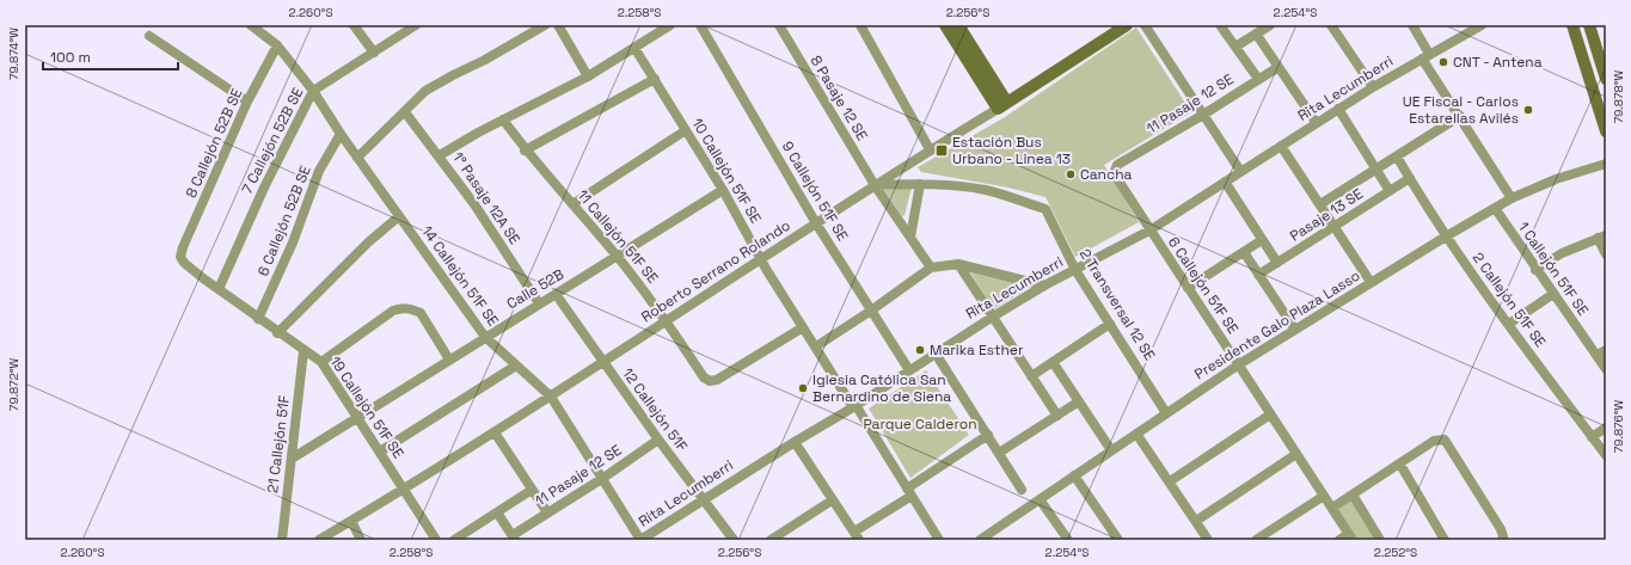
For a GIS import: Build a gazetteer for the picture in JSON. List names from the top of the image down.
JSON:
{
  "streets": {
    "street": [
      "Rita Lecumberri",
      "8 Pasaje 12 SE",
      "11 Pasaje 12 SE",
      "7 Callejón 52B SE",
      "8 Callejón 52B SE",
      "10 Callejón 51F SE",
      "9 Callejón 51F SE",
      "1° Pasaje 12A SE",
      "Pasaje 13 SE",
      "6 Callejón 52B SE",
      "11 Callejón 51F SE",
      "1 Callejón 51F SE",
      "Roberto Serrano Rolando",
      "14 Callejón 51F SE",
      "6 Callejón 51F SE",
      "Calle 52B",
      "2 Callejón 51F SE",
      "2 Transversal 12 SE",
      "Presidente Galo Plaza Lasso",
      "19 Callejón 51F SE",
      "12 Callejón 51F",
      "21 Callejón 51F"
    ]
  },
  "crossings": [
    ["Rita Lecumberri", "10 Callejón 51F SE"],
    ["Rita Lecumberri", "9 Callejón 51F SE"],
    ["Rita Lecumberri", "14 Callejón 51F SE"],
    ["Rita Lecumberri", "6 Callejón 51F SE"],
    ["Rita Lecumberri", "2 Transversal 12 SE"],
    ["Rita Lecumberri", "12 Callejón 51F"],
    ["8 Pasaje 12 SE", "Roberto Serrano Rolando"],
    ["11 Pasaje 12 SE", "14 Callejón 51F SE"],
    ["11 Pasaje 12 SE", "6 Callejón 51F SE"],
    ["11 Pasaje 12 SE", "12 Callejón 51F"],
    ["7 Callejón 52B SE", "14 Callejón 51F SE"],
    ["7 Callejón 52B SE", "19 Callejón 51F SE"],
    ["8 Callejón 52B SE", "14 Callejón 51F SE"],
    ["8 Callejón 52B SE", "19 Callejón 51F SE"],
    ["10 Callejón 51F SE", "11 Callejón 51F SE"],
    ["10 Callejón 51F SE", "Roberto Serrano Rolando"],
    ["10 Callejón 51F SE", "Calle 52B"],
    ["9 Callejón 51F SE", "Roberto Serrano Rolando"],
    ["1° Pasaje 12A SE", "Calle 52B"],
    ["Pasaje 13 SE", "2 Callejón 51F SE"],
    ["6 Callejón 52B SE", "14 Callejón 51F SE"],
    ["6 Callejón 52B SE", "19 Callejón 51F SE"],
    ["11 Callejón 51F SE", "Roberto Serrano Rolando"],
    ["11 Callejón 51F SE", "Calle 52B"],
    ["1 Callejón 51F SE", "Presidente Galo Plaza Lasso"],
    ["Roberto Serrano Rolando", "14 Callejón 51F SE"],
    ["Roberto Serrano Rolando", "19 Callejón 51F SE"],
    ["Roberto Serrano Rolando", "12 Callejón 51F"],
    ["14 Callejón 51F SE", "Calle 52B"],
    ["6 Callejón 51F SE", "Presidente Galo Plaza Lasso"],
    ["Calle 52B", "19 Callejón 51F SE"],
    ["Calle 52B", "12 Callejón 51F"],
    ["Calle 52B", "21 Callejón 51F"],
    ["2 Callejón 51F SE", "Presidente Galo Plaza Lasso"],
    ["2 Transversal 12 SE", "Presidente Galo Plaza Lasso"],
    ["19 Callejón 51F SE", "21 Callejón 51F"]
  ],
  "parks": ["Parque Calderon"],
  "places": {
    "other": [
      "CNT - Antena",
      "UE Fiscal - Carlos Estarellas Avilés",
      "Cancha",
      "Marika Esther",
      "Iglesia Católica San Bernardino de Siena"
    ],
    "transit": ["Estación Bus Urbano - Linea 13"]
  },
  "scale_bar": "100 m",
  "coordinates": [
    "2.260°S",
    "2.258°S",
    "2.256°S",
    "2.254°S",
    "79.874°W",
    "79.878°W",
    "79.872°W",
    "79.876°W",
    "2.252°S"
  ]
}
